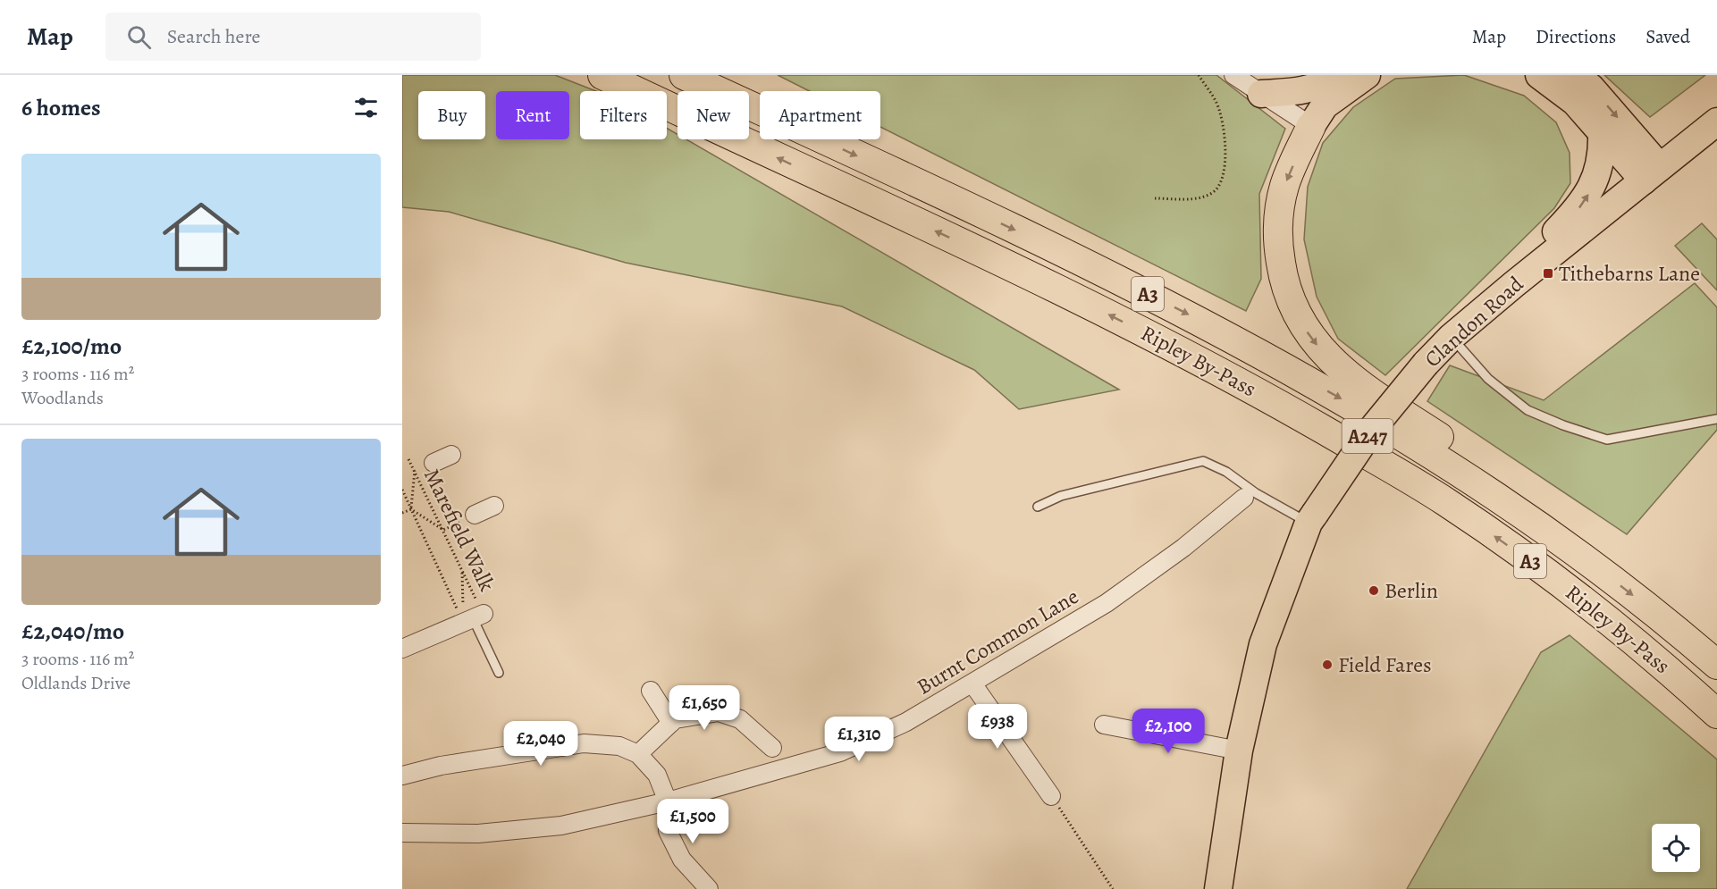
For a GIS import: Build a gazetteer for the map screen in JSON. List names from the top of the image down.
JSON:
{
  "streets": {
    "highway": ["A3", "Ripley By-Pass"],
    "main road": ["Clandon Road", "A247"],
    "street": ["Burnt Common Lane"],
    "path": ["Marefield Walk"]
  },
  "places": {
    "transit": ["Tithebarns Lane"],
    "other": ["Berlin", "Field Fares"]
  },
  "page": {
    "header": "Map",
    "search": "Search here",
    "nav": ["Map", "Directions", "Saved"],
    "heading": "6 homes",
    "chip": [
      "Buy",
      "Rent",
      "Filters",
      "New",
      "Apartment"
    ],
    "list": [
      {
        "name": "£2,100/mo",
        "note": "3 rooms · 116 m² · Woodlands"
      },
      {
        "name": "£2,040/mo",
        "note": "3 rooms · 116 m² · Oldlands Drive"
      }
    ],
    "price": [
      "£1,650",
      "£938",
      "£2,100",
      "£1,310",
      "£2,040",
      "£1,500"
    ]
  }
}
